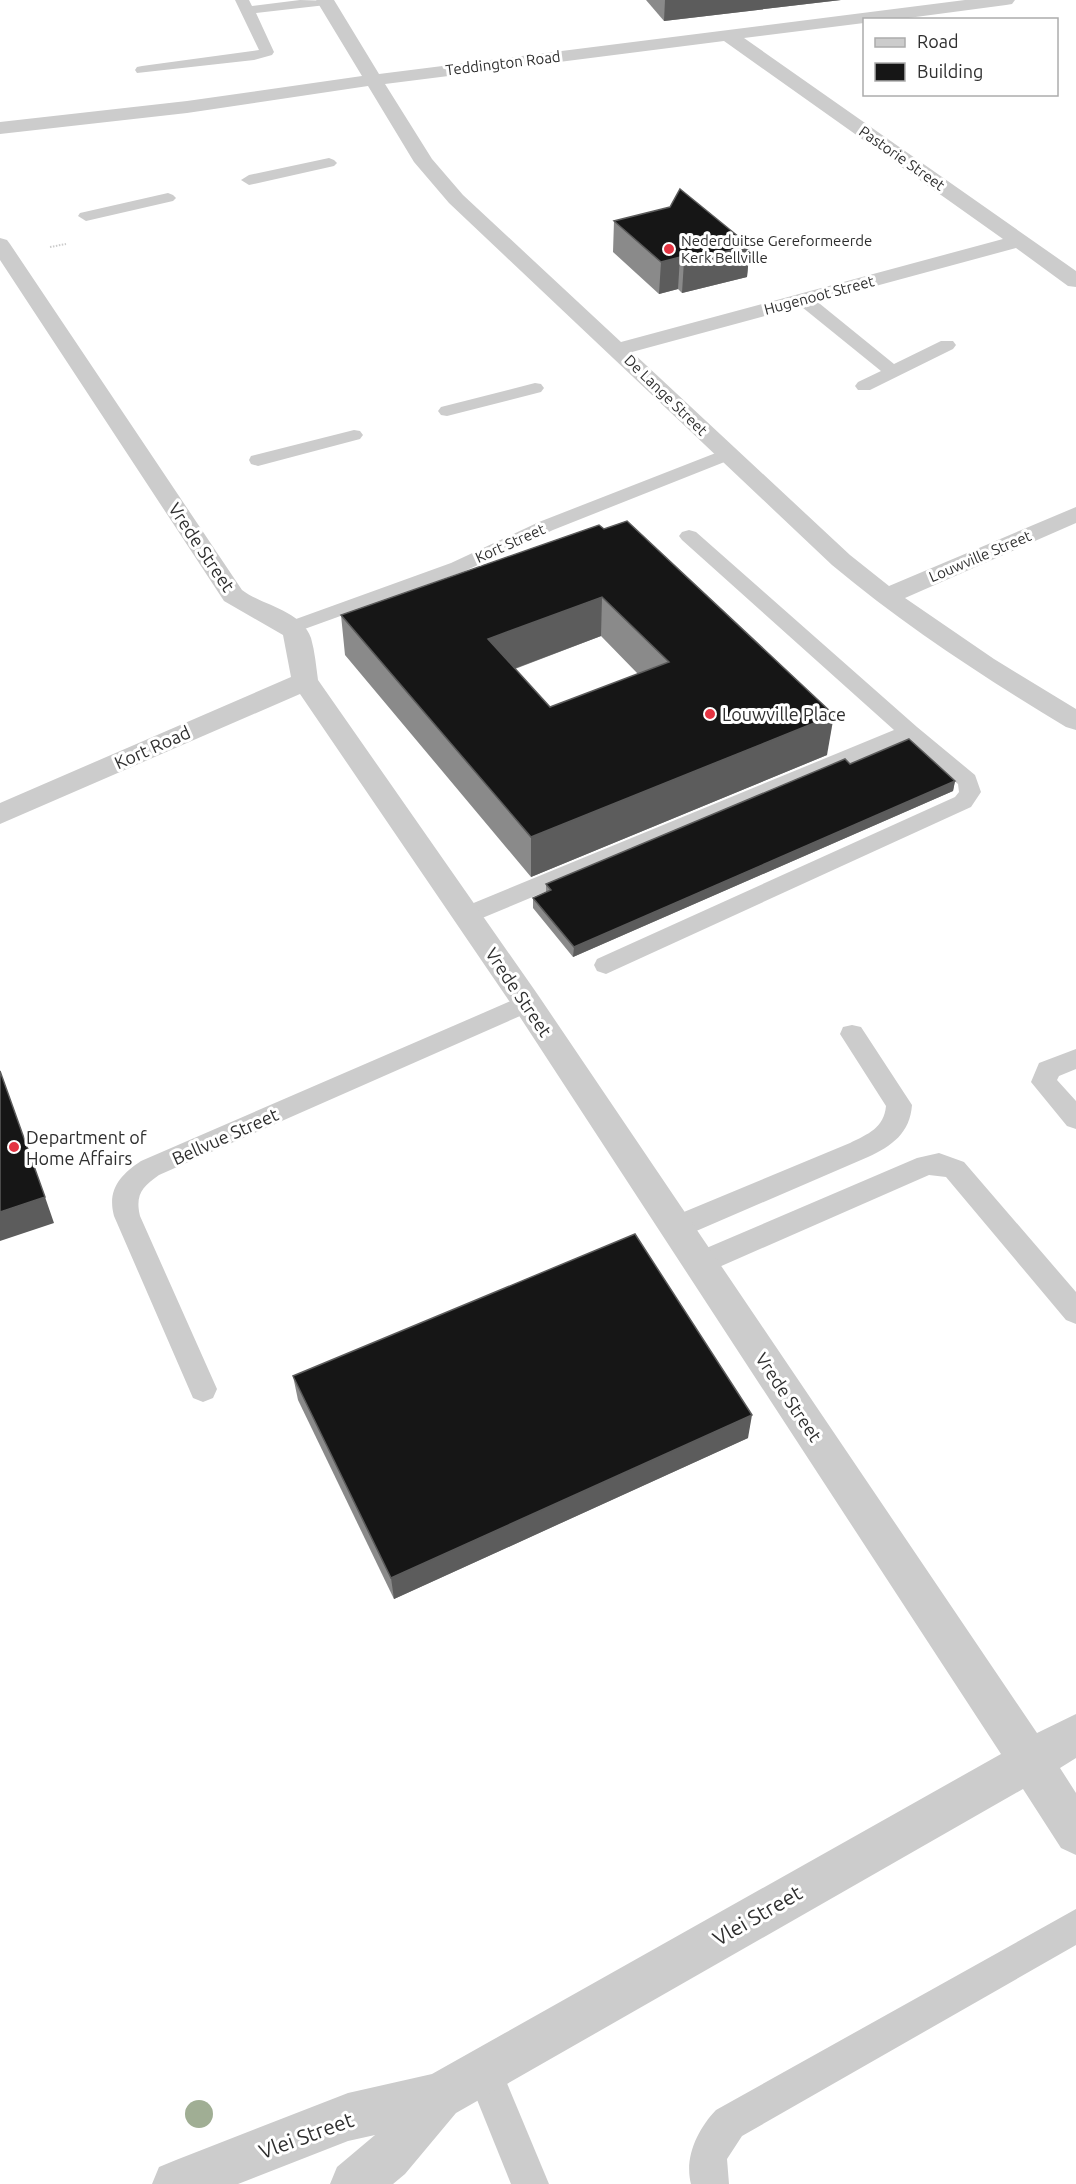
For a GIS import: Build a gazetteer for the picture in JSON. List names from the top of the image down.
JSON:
{
  "streets": {
    "street": [
      "Teddington Road",
      "Pastorie Street",
      "Hugenoot Street",
      "De Lange Street",
      "Vrede Street",
      "Louwville Street",
      "Kort Road",
      "Vlei Street"
    ],
    "lane": ["Kort Street", "Bellvue Street"]
  },
  "crossings": [
    ["Teddington Road", "Pastorie Street"],
    ["Teddington Road", "De Lange Street"],
    ["Pastorie Street", "Hugenoot Street"],
    ["Hugenoot Street", "De Lange Street"],
    ["De Lange Street", "Kort Street"],
    ["De Lange Street", "Louwville Street"],
    ["Kort Street", "Vrede Street"],
    ["Vrede Street", "Kort Road"],
    ["Vrede Street", "Bellvue Street"],
    ["Vrede Street", "Vlei Street"]
  ],
  "places": ["Nederduitse Gereformeerde Kerk Bellville", "Louwville Place", "Department of Home Affairs"],
  "legend": ["Road", "Building"]
}
